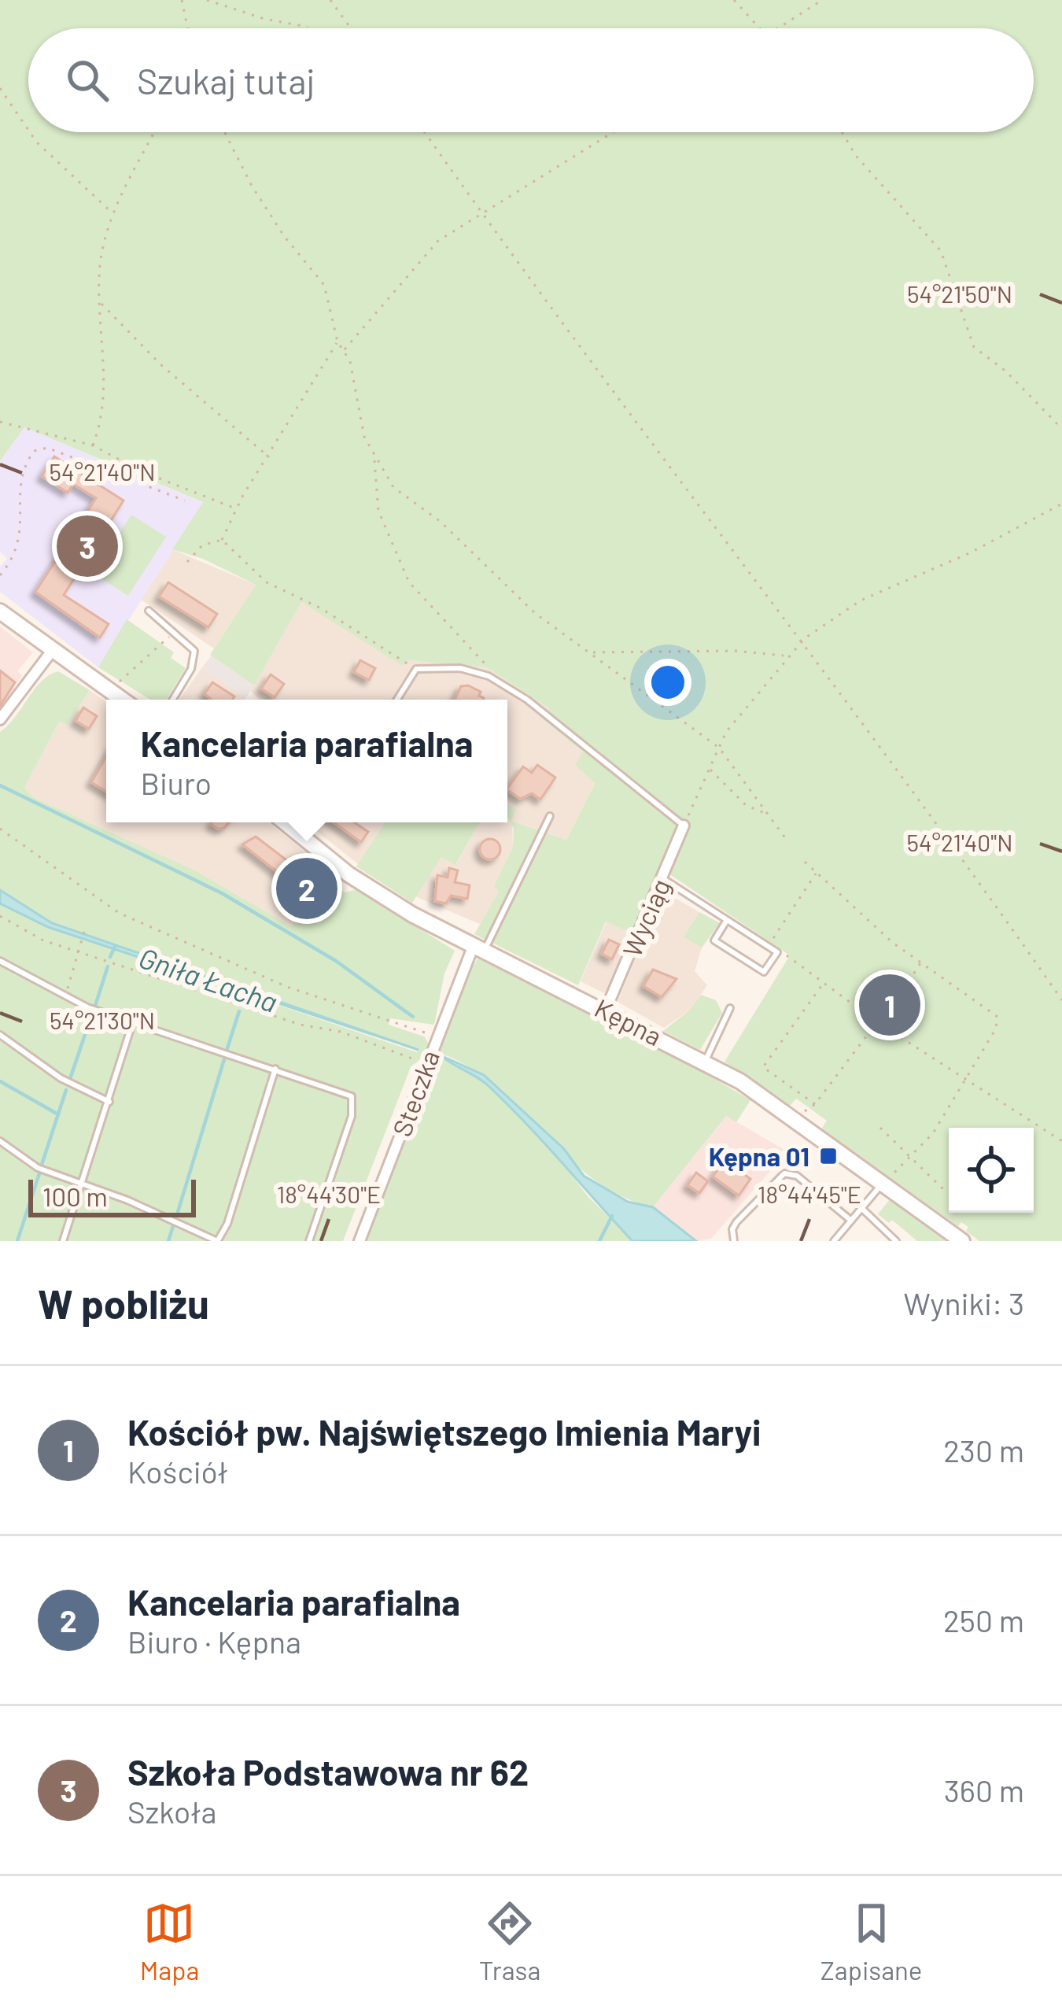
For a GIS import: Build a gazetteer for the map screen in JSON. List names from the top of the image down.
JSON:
{
  "streets": {
    "street": ["Wyciąg", "Kępna", "Steczka"]
  },
  "crossings": [
    ["Wyciąg", "Kępna"],
    ["Kępna", "Steczka"]
  ],
  "water": ["Gniła Łacha"],
  "places": {
    "transit": ["Kępna 01"]
  },
  "scale_bar": "100 m",
  "page": {
    "search": "Szukaj tutaj",
    "pins": ["3", "2", "1"],
    "popup": ["Kancelaria parafialna", "Biuro"],
    "scale": "100 m",
    "heading": ["W pobliżu", "Wyniki: 3"],
    "list": [
      {
        "mark": "1",
        "name": "Kościół pw. Najświętszego Imienia Maryi",
        "note": "Kościół",
        "value": "230 m"
      },
      {
        "mark": "2",
        "name": "Kancelaria parafialna",
        "note": "Biuro · Kępna",
        "value": "250 m"
      },
      {
        "mark": "3",
        "name": "Szkoła Podstawowa nr 62",
        "note": "Szkoła",
        "value": "360 m"
      }
    ],
    "nav": ["Mapa", "Trasa", "Zapisane"]
  },
  "coordinates": [
    "54°21'50\"N",
    "54°21'40\"N",
    "54°21'30\"N",
    "18°44'30\"E",
    "18°44'45\"E"
  ]
}
